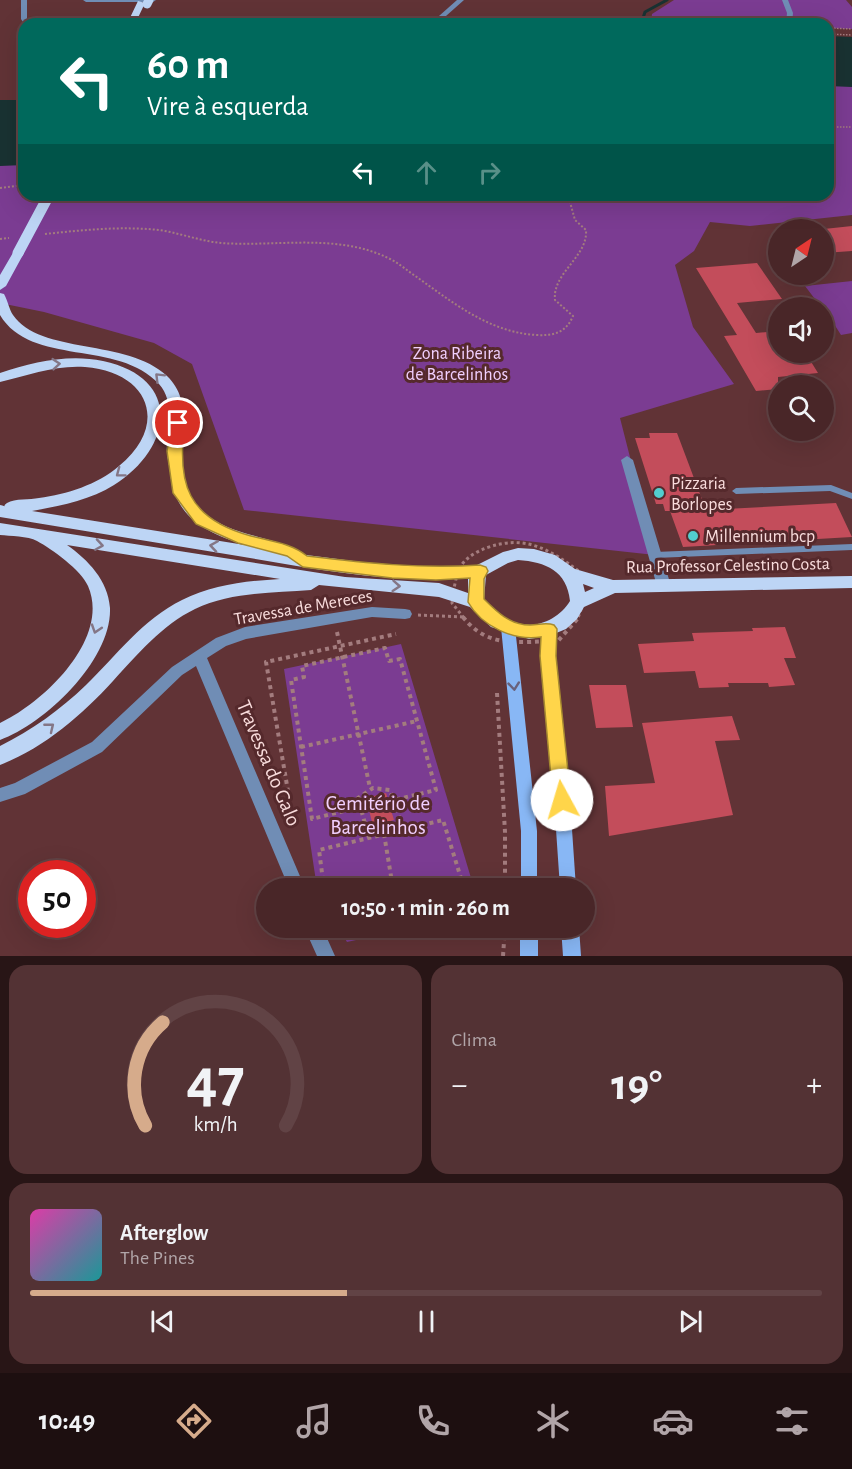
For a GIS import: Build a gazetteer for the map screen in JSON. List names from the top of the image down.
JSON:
{
  "streets": {
    "main road": ["Rua Professor Celestino Costa"],
    "street": ["Travessa de Mereces", "Travessa do Galo"]
  },
  "crossings": [
    ["Travessa de Mereces", "Travessa do Galo"]
  ],
  "parks": ["Zona Ribeira de Barcelinhos", "Cemitério de Barcelinhos"],
  "places": ["Pizzaria Borlopes", "Millennium bcp"],
  "north": "top right",
  "page": {
    "turn": ["60 m", "Vire à esquerda"],
    "limit": "50",
    "trip": "10:50 · 1 min · 260 m",
    "tile": "Clima",
    "heat": ["−", "19°", "+"],
    "song": ["Afterglow", "The Pines"],
    "tabs": "10:49",
    "gauge": ["47", "km/h"]
  }
}
